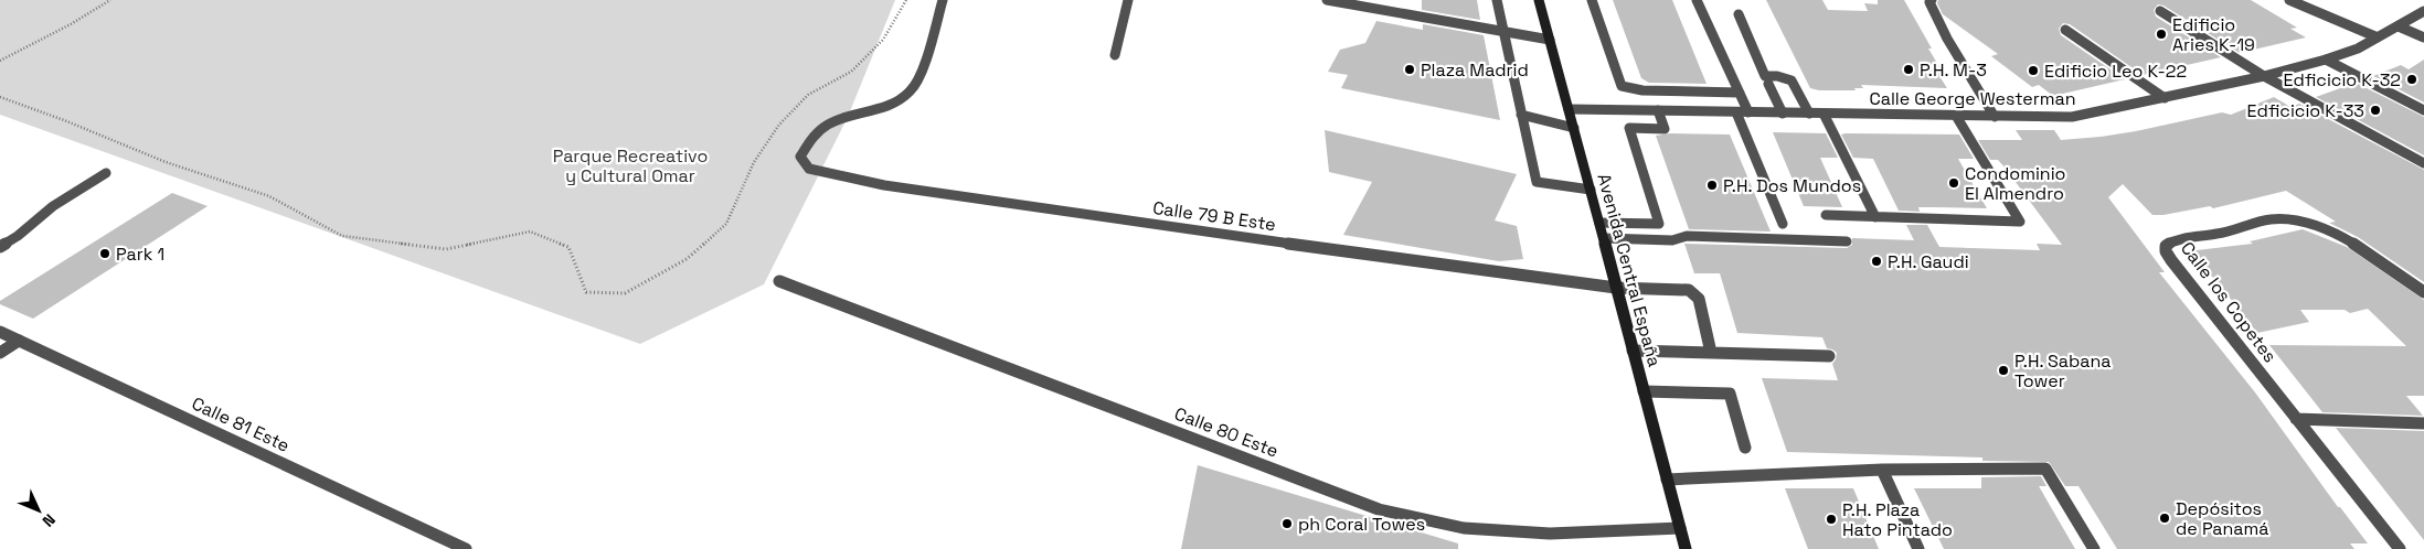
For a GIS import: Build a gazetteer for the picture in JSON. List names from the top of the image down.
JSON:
{
  "streets": {
    "main road": ["Avenida Central España"],
    "street": [
      "Calle George Westerman",
      "Calle 79 B Este",
      "Calle los Copetes",
      "Calle 81 Este",
      "Calle 80 Este"
    ]
  },
  "crossings": [
    ["Calle George Westerman", "Avenida Central España"],
    ["Calle 79 B Este", "Avenida Central España"],
    ["Avenida Central España", "Calle 80 Este"]
  ],
  "parks": ["Parque Recreativo y Cultural Omar"],
  "places": [
    "Edificio Aries K-19",
    "Plaza Madrid",
    "P.H. M-3",
    "Edificio Leo K-22",
    "Edficicio K-32",
    "Edficicio K-33",
    "Condominio El Almendro",
    "P.H. Dos Mundos",
    "Park 1",
    "P.H. Gaudi",
    "P.H. Sabana Tower",
    "Depósitos de Panamá",
    "P.H. Plaza Hato Pintado",
    "ph Coral Towes"
  ],
  "north": "bottom right"
}
